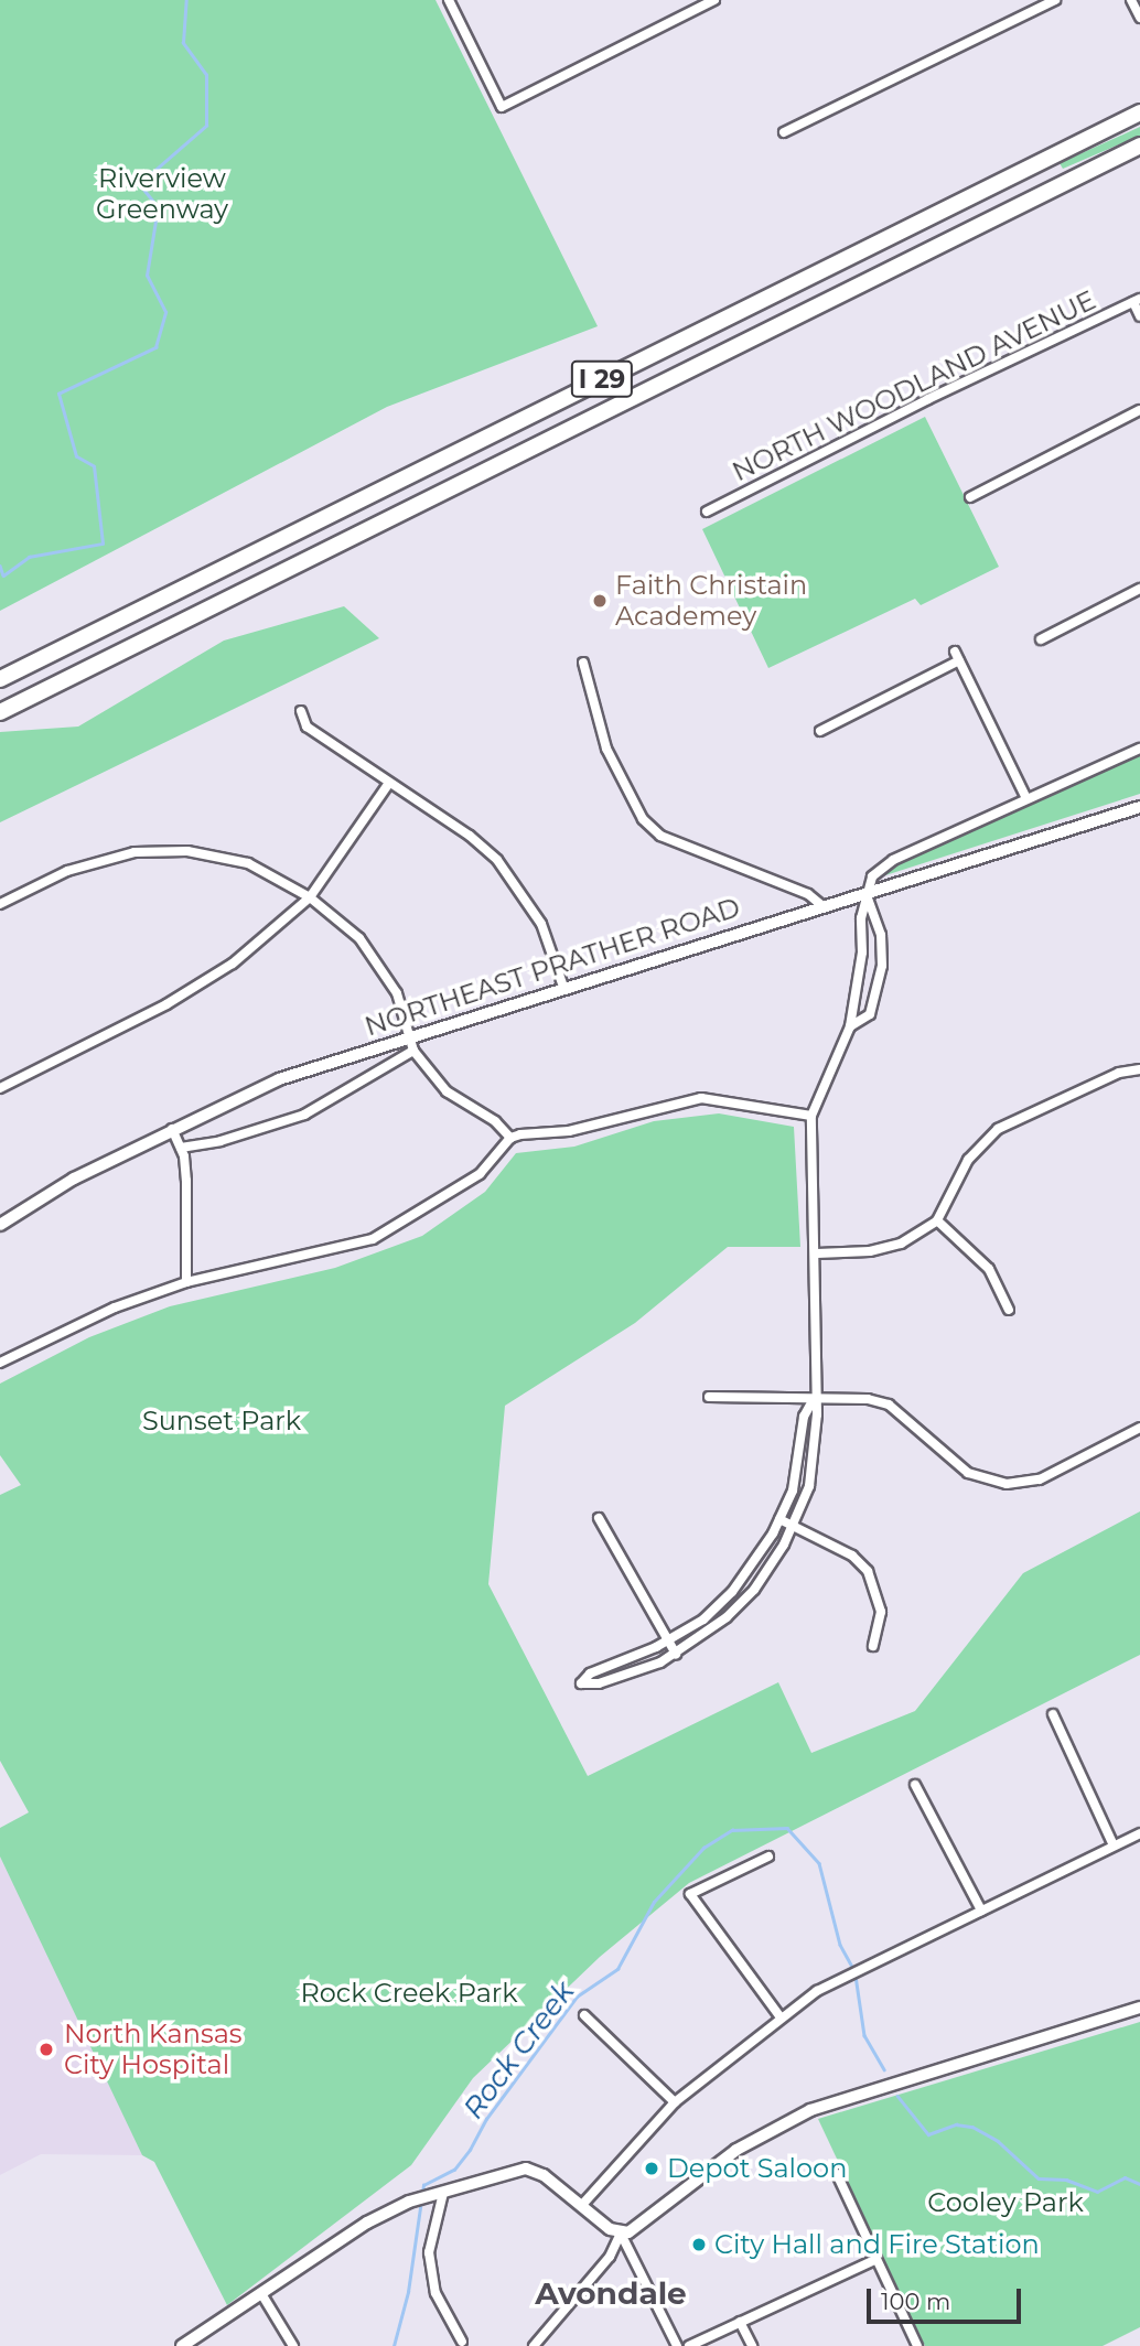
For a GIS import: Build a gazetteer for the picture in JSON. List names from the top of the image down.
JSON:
{
  "streets": {
    "highway": ["I 29"],
    "main road": ["NORTHEAST PRATHER ROAD"],
    "street": ["NORTH WOODLAND AVENUE"]
  },
  "districts": ["Avondale"],
  "water": ["Rock Creek"],
  "parks": [
    "Riverview Greenway",
    "Sunset Park",
    "Rock Creek Park",
    "Cooley Park"
  ],
  "places": [
    "Faith Christain Academey",
    "North Kansas City Hospital",
    "Depot Saloon",
    "City Hall and Fire Station"
  ],
  "scale_bar": "100 m"
}
